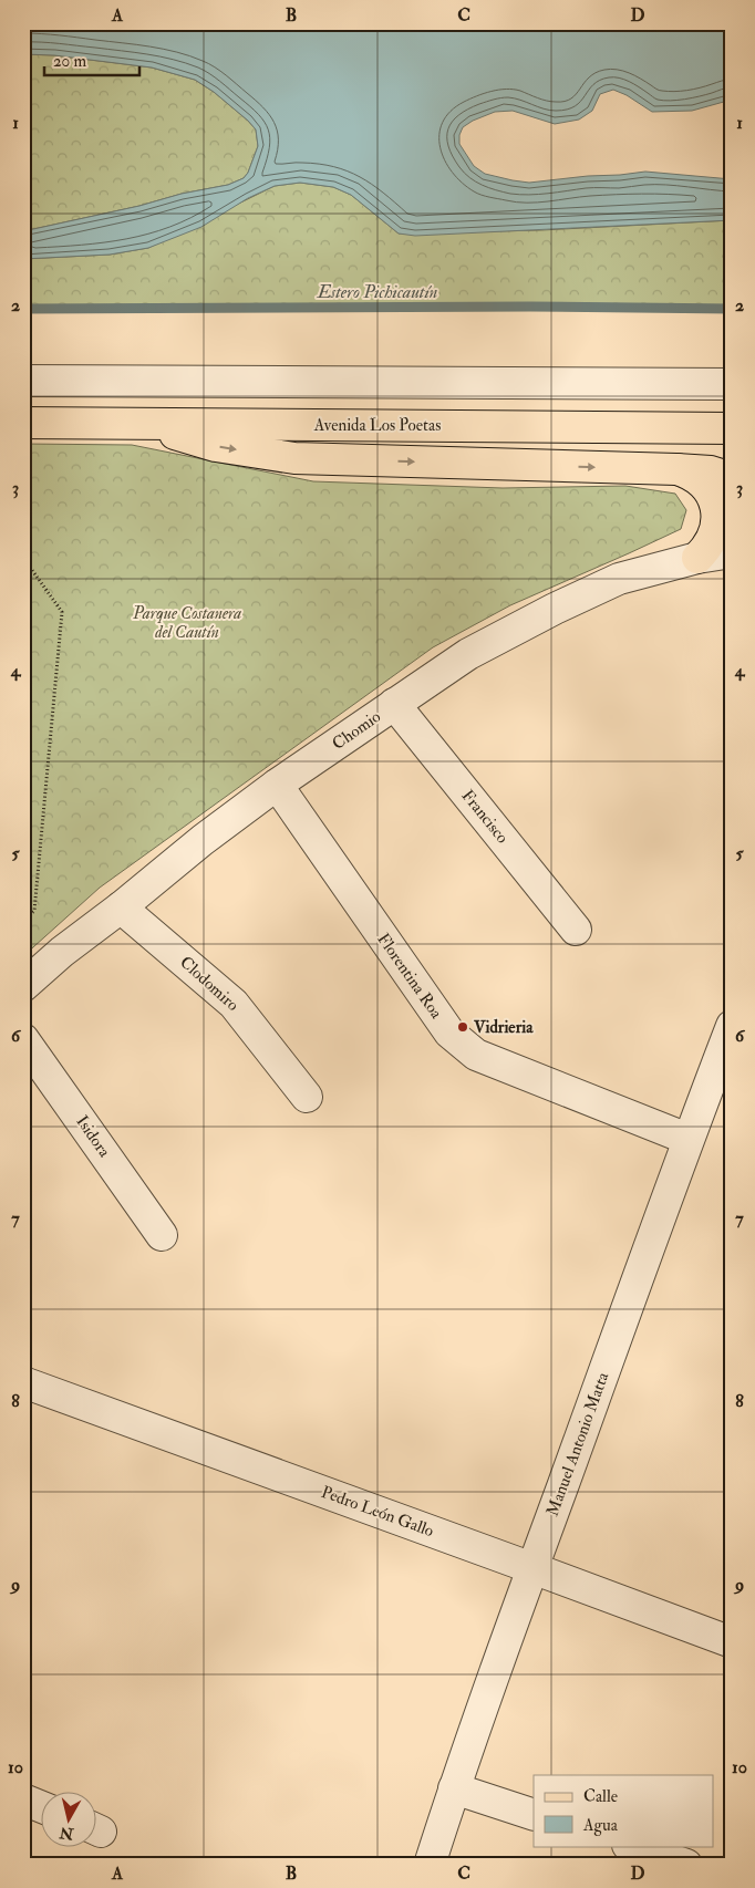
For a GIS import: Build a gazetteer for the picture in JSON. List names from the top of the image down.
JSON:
{
  "streets": {
    "main road": ["Avenida Los Poetas"],
    "street": [
      "Chomio",
      "Francisco",
      "Florentina Roa",
      "Clodomiro",
      "Isidora",
      "Manuel Antonio Matta",
      "Pedro León Gallo"
    ]
  },
  "crossings": [
    ["Chomio", "Francisco"],
    ["Chomio", "Florentina Roa"],
    ["Chomio", "Clodomiro"],
    ["Florentina Roa", "Manuel Antonio Matta"],
    ["Manuel Antonio Matta", "Pedro León Gallo"]
  ],
  "water": ["Estero Pichicautín"],
  "parks": ["Parque Costanera del Cautín"],
  "places": ["Vidrieria"],
  "legend": ["Calle", "Agua"],
  "scale_bar": "20 m",
  "north": "bottom",
  "grid": {
    "columns": [
      "A",
      "B",
      "C",
      "D"
    ],
    "rows": [
      "1",
      "2",
      "3",
      "4",
      "5",
      "6",
      "7",
      "8",
      "9",
      "10"
    ]
  }
}
